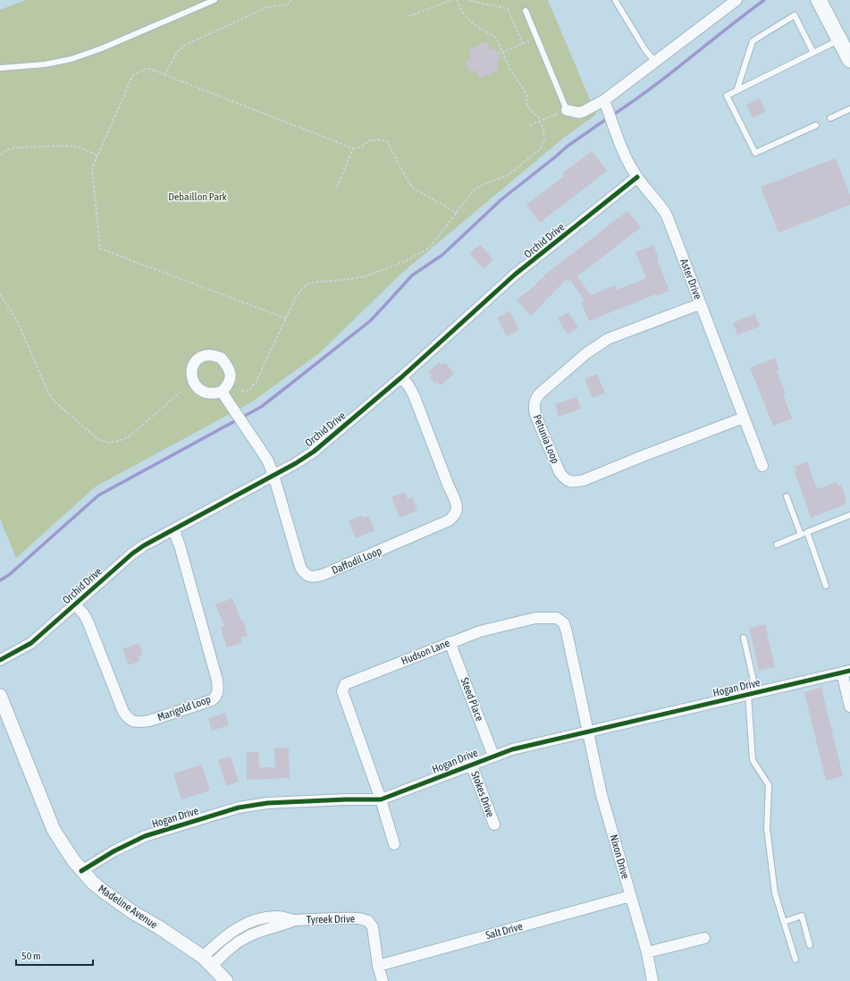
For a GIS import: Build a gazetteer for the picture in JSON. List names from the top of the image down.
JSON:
{
  "streets": {
    "street": [
      "Orchid Drive",
      "Aster Drive",
      "Petunia Loop",
      "Daffodil Loop",
      "Hudson Lane",
      "Hogan Drive",
      "Steed Place",
      "Marigold Loop",
      "Stokes Drive",
      "Nixon Drive",
      "Madeline Avenue",
      "Tyreek Drive",
      "Salt Drive"
    ]
  },
  "crossings": [
    ["Orchid Drive", "Aster Drive"],
    ["Orchid Drive", "Daffodil Loop"],
    ["Orchid Drive", "Marigold Loop"],
    ["Aster Drive", "Petunia Loop"],
    ["Hudson Lane", "Hogan Drive"],
    ["Hudson Lane", "Steed Place"],
    ["Hudson Lane", "Nixon Drive"],
    ["Hogan Drive", "Steed Place"],
    ["Hogan Drive", "Stokes Drive"],
    ["Hogan Drive", "Nixon Drive"],
    ["Hogan Drive", "Madeline Avenue"],
    ["Nixon Drive", "Salt Drive"],
    ["Madeline Avenue", "Tyreek Drive"],
    ["Tyreek Drive", "Salt Drive"]
  ],
  "parks": ["Debaillon Park"],
  "scale_bar": "50 m"
}
